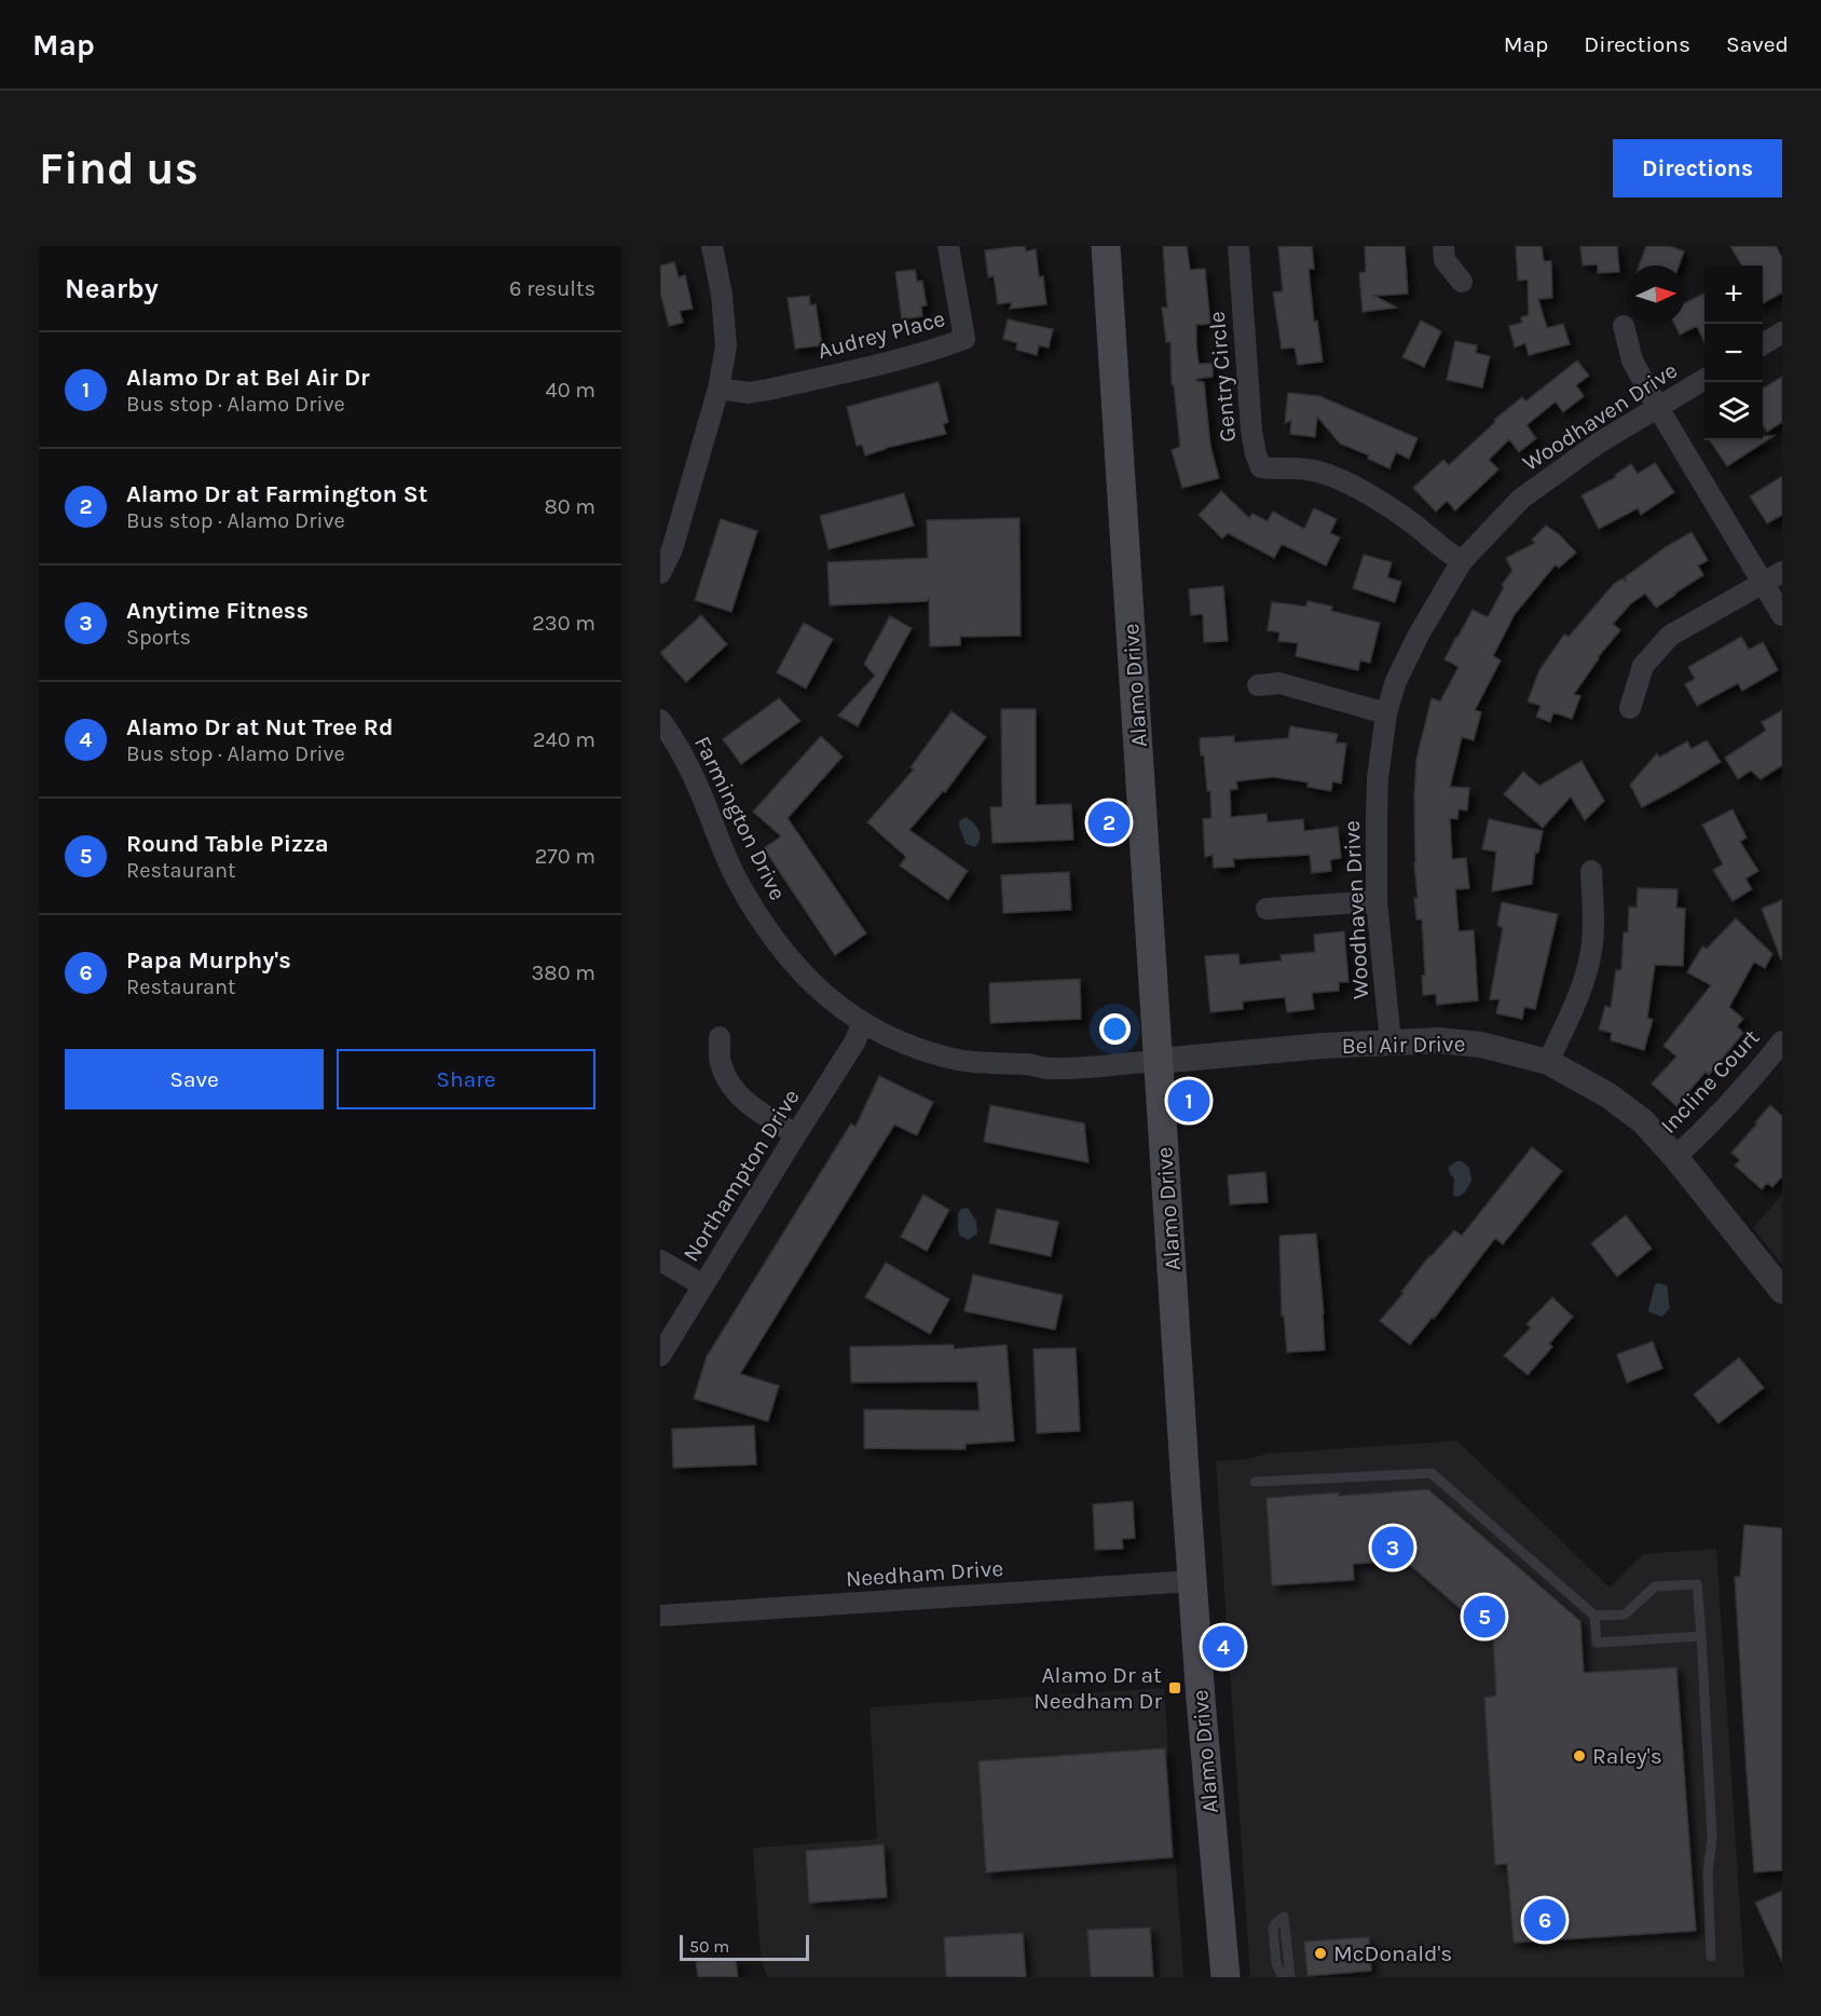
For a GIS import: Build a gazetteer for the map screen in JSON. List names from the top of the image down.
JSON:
{
  "streets": {
    "main road": ["Alamo Drive"],
    "street": [
      "Audrey Place",
      "Gentry Circle",
      "Woodhaven Drive",
      "Farmington Drive",
      "Bel Air Drive",
      "Incline Court",
      "Northampton Drive",
      "Needham Drive"
    ]
  },
  "crossings": [
    ["Gentry Circle", "Woodhaven Drive"],
    ["Woodhaven Drive", "Bel Air Drive"],
    ["Alamo Drive", "Farmington Drive"],
    ["Alamo Drive", "Bel Air Drive"],
    ["Alamo Drive", "Needham Drive"],
    ["Farmington Drive", "Bel Air Drive"],
    ["Farmington Drive", "Northampton Drive"],
    ["Bel Air Drive", "Incline Court"]
  ],
  "places": {
    "transit": ["Alamo Dr at Needham Dr"],
    "other": ["Raley's", "McDonald's"]
  },
  "scale_bar": "50 m",
  "north": "right",
  "page": {
    "header": "Map",
    "nav": ["Map", "Directions", "Saved"],
    "buttons": [
      "Directions",
      ["Save", "Share"]
    ],
    "title": "Find us",
    "heading": ["Nearby", "6 results"],
    "map_buttons": ["+", "−"],
    "list": [
      {
        "mark": "1",
        "name": "Alamo Dr at Bel Air Dr",
        "note": "Bus stop · Alamo Drive",
        "value": "40 m"
      },
      {
        "mark": "2",
        "name": "Alamo Dr at Farmington St",
        "note": "Bus stop · Alamo Drive",
        "value": "80 m"
      },
      {
        "mark": "3",
        "name": "Anytime Fitness",
        "note": "Sports",
        "value": "230 m"
      },
      {
        "mark": "4",
        "name": "Alamo Dr at Nut Tree Rd",
        "note": "Bus stop · Alamo Drive",
        "value": "240 m"
      },
      {
        "mark": "5",
        "name": "Round Table Pizza",
        "note": "Restaurant",
        "value": "270 m"
      },
      {
        "mark": "6",
        "name": "Papa Murphy's",
        "note": "Restaurant",
        "value": "380 m"
      }
    ],
    "pins": [
      "2",
      "1",
      "3",
      "5",
      "4",
      "6"
    ],
    "scale": "50 m"
  }
}
